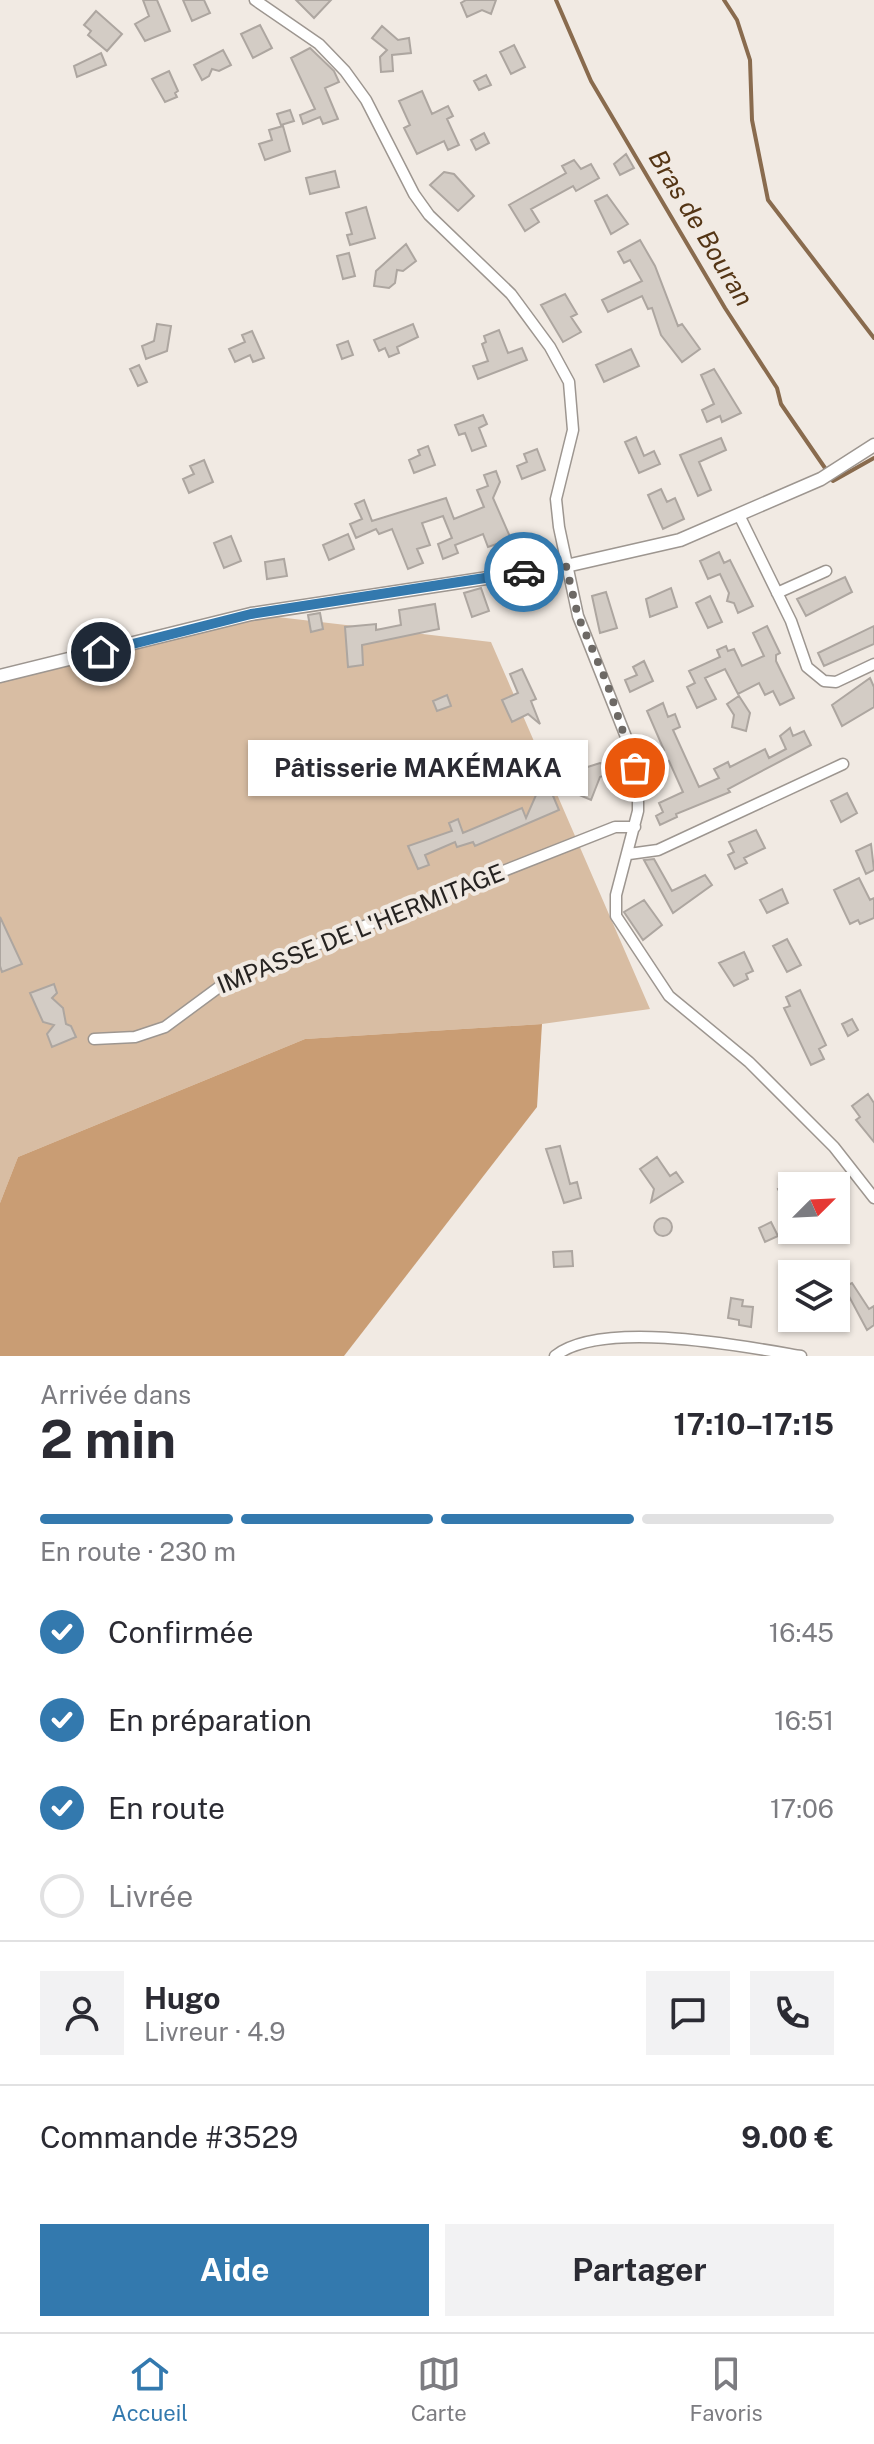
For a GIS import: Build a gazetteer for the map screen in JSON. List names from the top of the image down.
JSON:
{
  "streets": {
    "street": ["IMPASSE DE L'HERMITAGE"]
  },
  "water": ["Bras de Bouran"],
  "places": ["Pâtisserie MAKÉMAKA"],
  "north": "top right",
  "page": {
    "bubble": "Pâtisserie MAKÉMAKA",
    "heading": ["2 min", "Arrivée dans", "17:10–17:15"],
    "panel": [
      "Hugo",
      "Livreur · 4.9",
      "Commande #3529",
      "9.00 €"
    ],
    "bar": "En route · 230 m",
    "list": [
      ["Confirmée", "16:45"],
      ["En préparation", "16:51"],
      ["En route", "17:06"],
      "Livrée"
    ],
    "buttons": ["Aide", "Partager"],
    "tabs": ["Accueil", "Carte", "Favoris"]
  }
}
